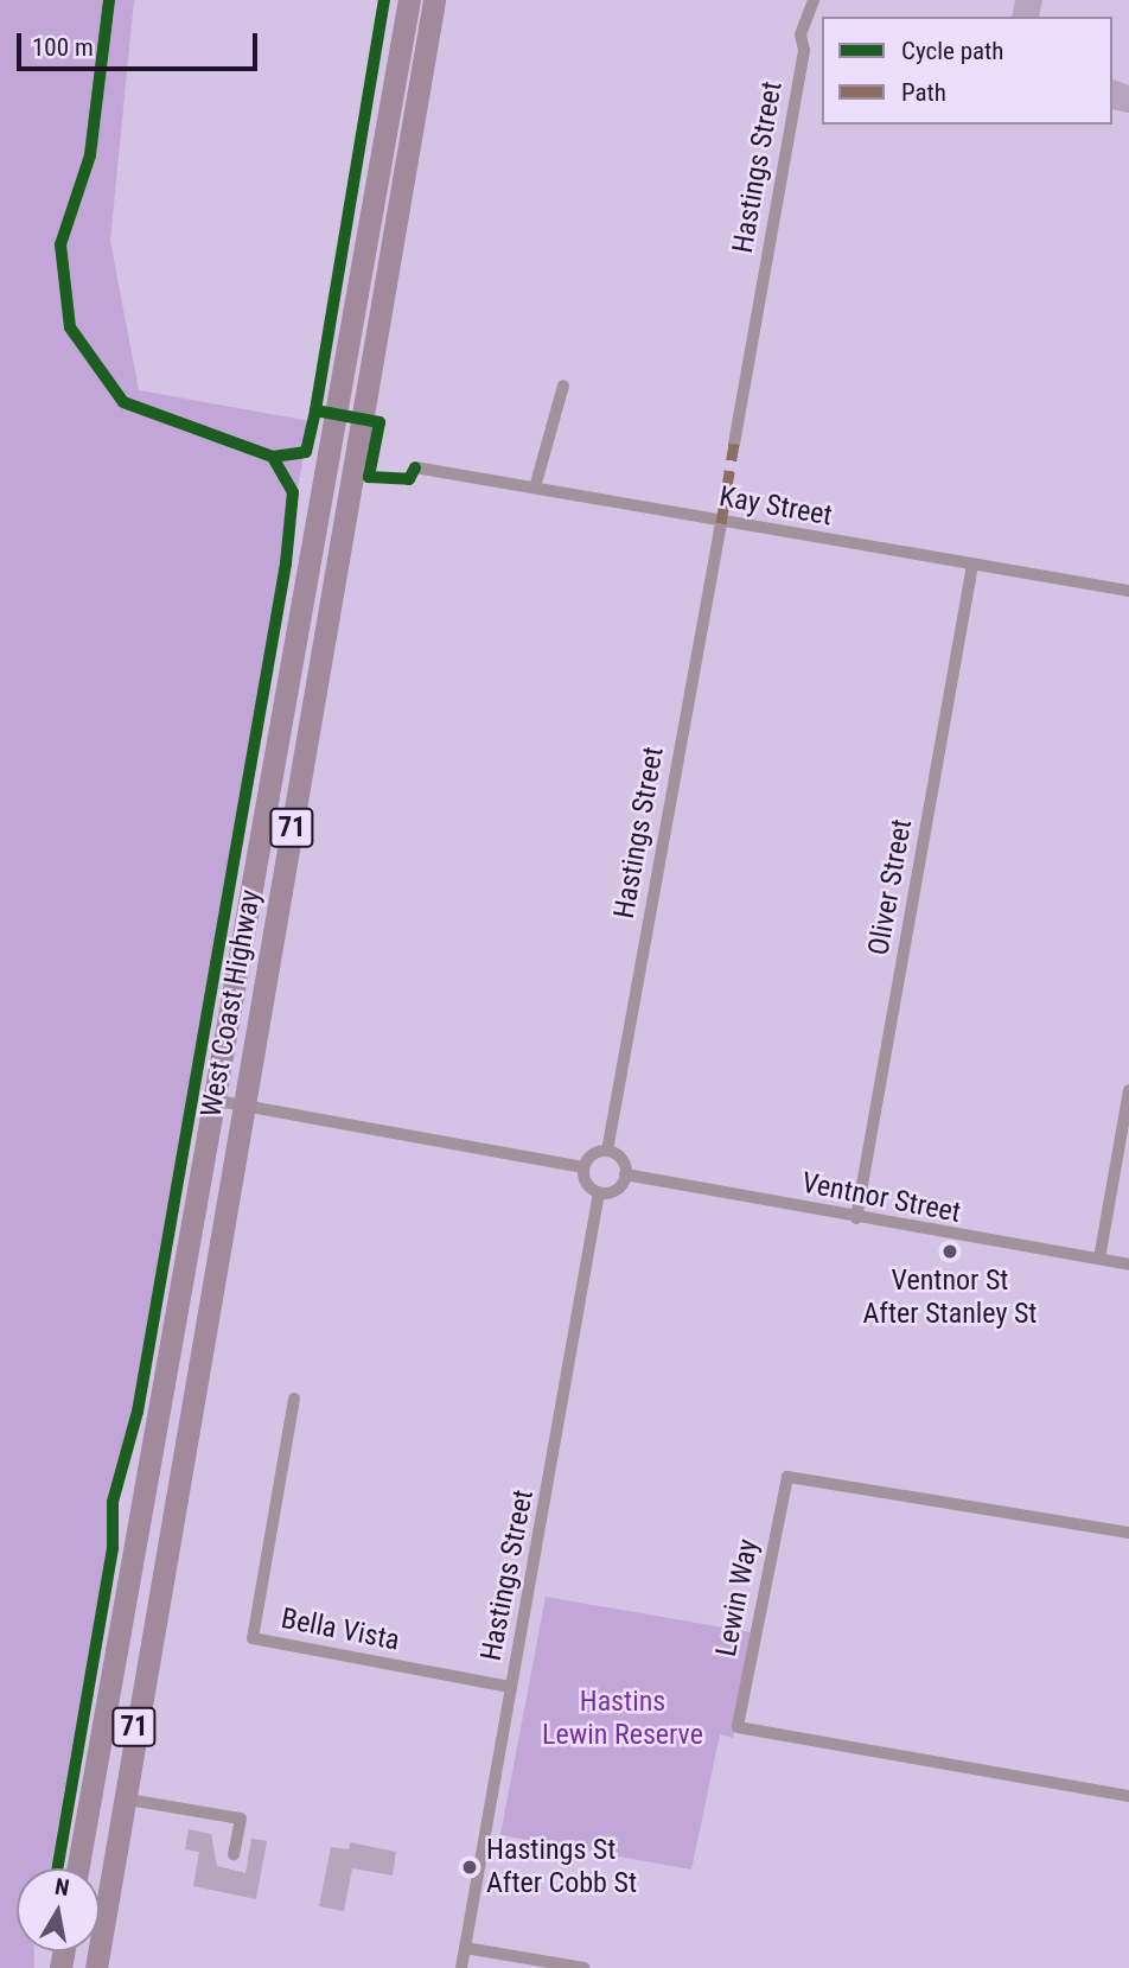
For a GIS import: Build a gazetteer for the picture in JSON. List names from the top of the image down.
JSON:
{
  "streets": {
    "highway": ["71", "West Coast Highway"],
    "street": [
      "Hastings Street",
      "Kay Street",
      "Oliver Street",
      "Ventnor Street",
      "Lewin Way",
      "Bella Vista"
    ]
  },
  "crossings": [
    ["Hastings Street", "Kay Street"],
    ["Hastings Street", "Ventnor Street"],
    ["Hastings Street", "Bella Vista"],
    ["Kay Street", "Oliver Street"],
    ["Oliver Street", "Ventnor Street"]
  ],
  "parks": ["Hastins Lewin Reserve"],
  "places": ["Ventnor St After Stanley St", "Hastings St After Cobb St"],
  "legend": ["Cycle path", "Path"],
  "scale_bar": "100 m",
  "north": "top"
}
